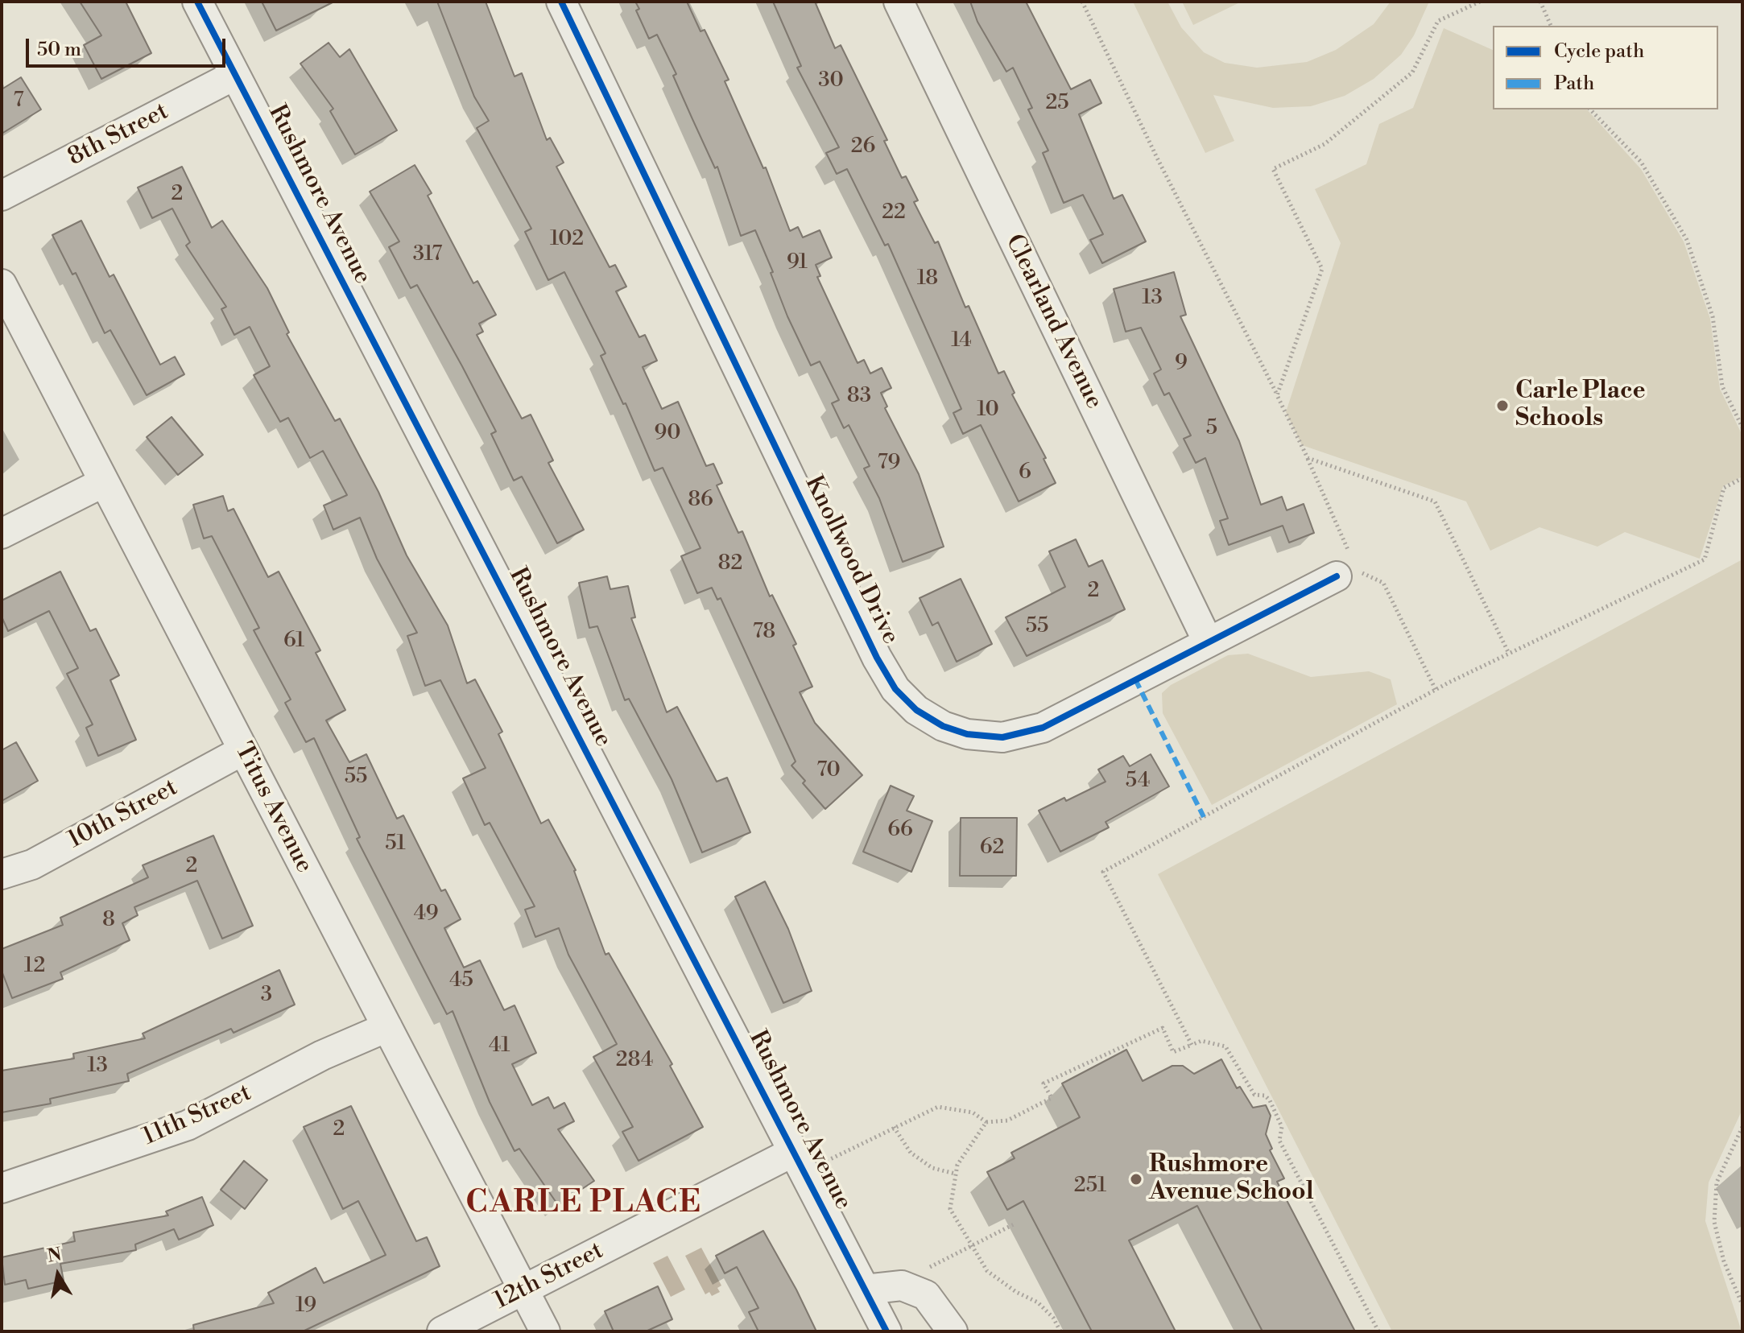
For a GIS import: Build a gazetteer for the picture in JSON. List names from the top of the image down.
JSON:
{
  "streets": {
    "street": [
      "8th Street",
      "Rushmore Avenue",
      "Clearland Avenue",
      "Knollwood Drive",
      "Titus Avenue",
      "10th Street",
      "11th Street",
      "12th Street"
    ]
  },
  "crossings": [
    ["8th Street", "Rushmore Avenue"],
    ["Rushmore Avenue", "12th Street"],
    ["Clearland Avenue", "Knollwood Drive"],
    ["Titus Avenue", "10th Street"],
    ["Titus Avenue", "11th Street"],
    ["Titus Avenue", "12th Street"]
  ],
  "districts": ["CARLE PLACE"],
  "places": ["Carle Place Schools", "Rushmore Avenue School"],
  "house_numbers": [
    "30",
    "7",
    "25",
    "26",
    "2",
    "22",
    "102",
    "317",
    "91",
    "18",
    "13",
    "14",
    "9",
    "83",
    "10",
    "5",
    "90",
    "79",
    "6",
    "86",
    "82",
    "2",
    "55",
    "78",
    "61",
    "70",
    "55",
    "54",
    "66",
    "51",
    "62",
    "2",
    "49",
    "8",
    "12",
    "45",
    "3",
    "41",
    "284",
    "13",
    "2",
    "251",
    "19"
  ],
  "legend": ["Cycle path", "Path"],
  "scale_bar": "50 m",
  "north": "top"
}
